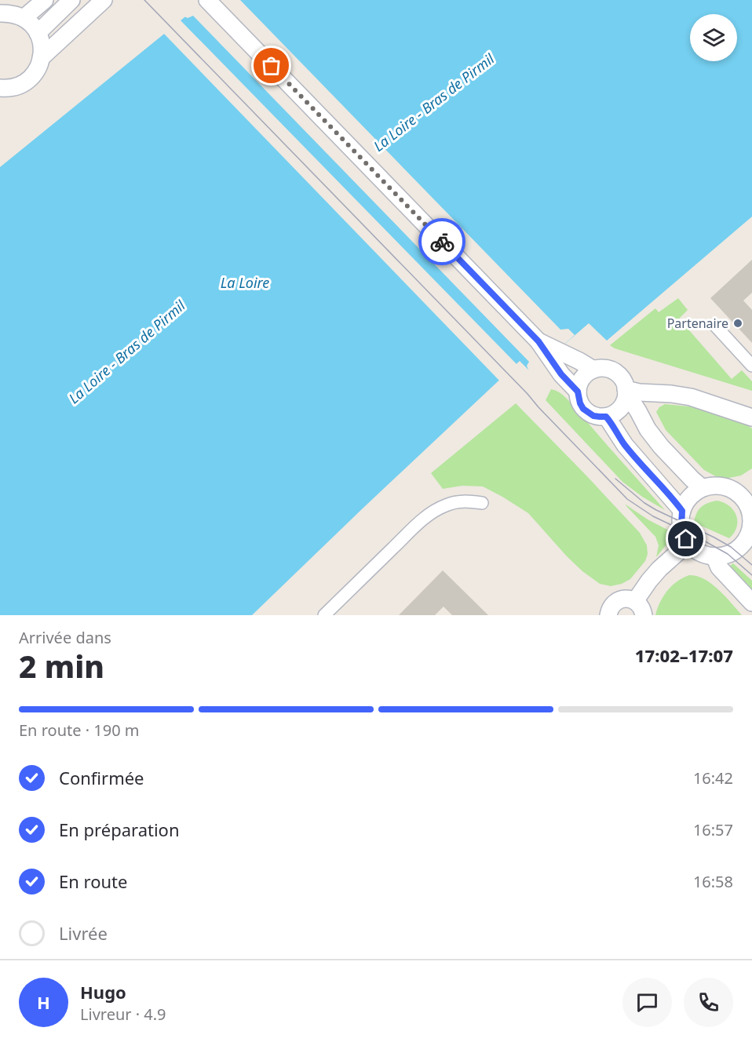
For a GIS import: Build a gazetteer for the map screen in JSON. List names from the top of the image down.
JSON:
{
  "water": ["La Loire - Bras de Pirmil", "La Loire"],
  "places": ["Partenaire"],
  "page": {
    "heading": ["2 min", "Arrivée dans", "17:02–17:07"],
    "panel": ["Hugo", "Livreur · 4.9"],
    "bar": "En route · 190 m",
    "list": [
      ["Confirmée", "16:42"],
      ["En préparation", "16:57"],
      ["En route", "16:58"],
      "Livrée"
    ],
    "round": "H"
  }
}
